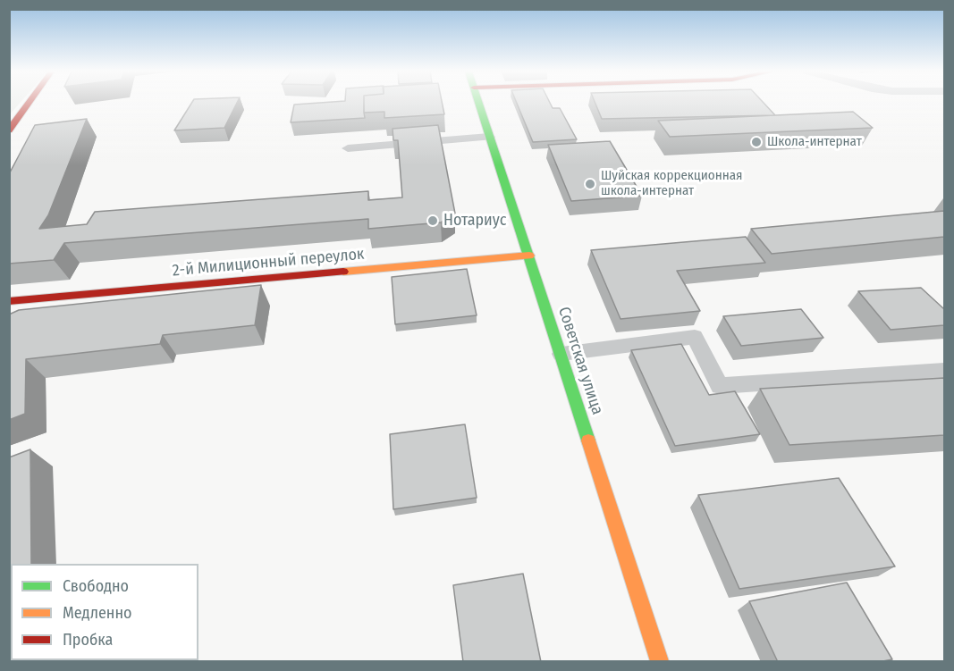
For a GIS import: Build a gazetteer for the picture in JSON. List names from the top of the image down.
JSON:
{
  "streets": {
    "street": ["2-й Милиционный переулок", "Советская улица"]
  },
  "crossings": [
    ["2-й Милиционный переулок", "Советская улица"]
  ],
  "places": ["Школа-интернат", "Шуйская коррекционная школа-интернат", "Нотариус"],
  "legend": ["Свободно", "Медленно", "Пробка"]
}
